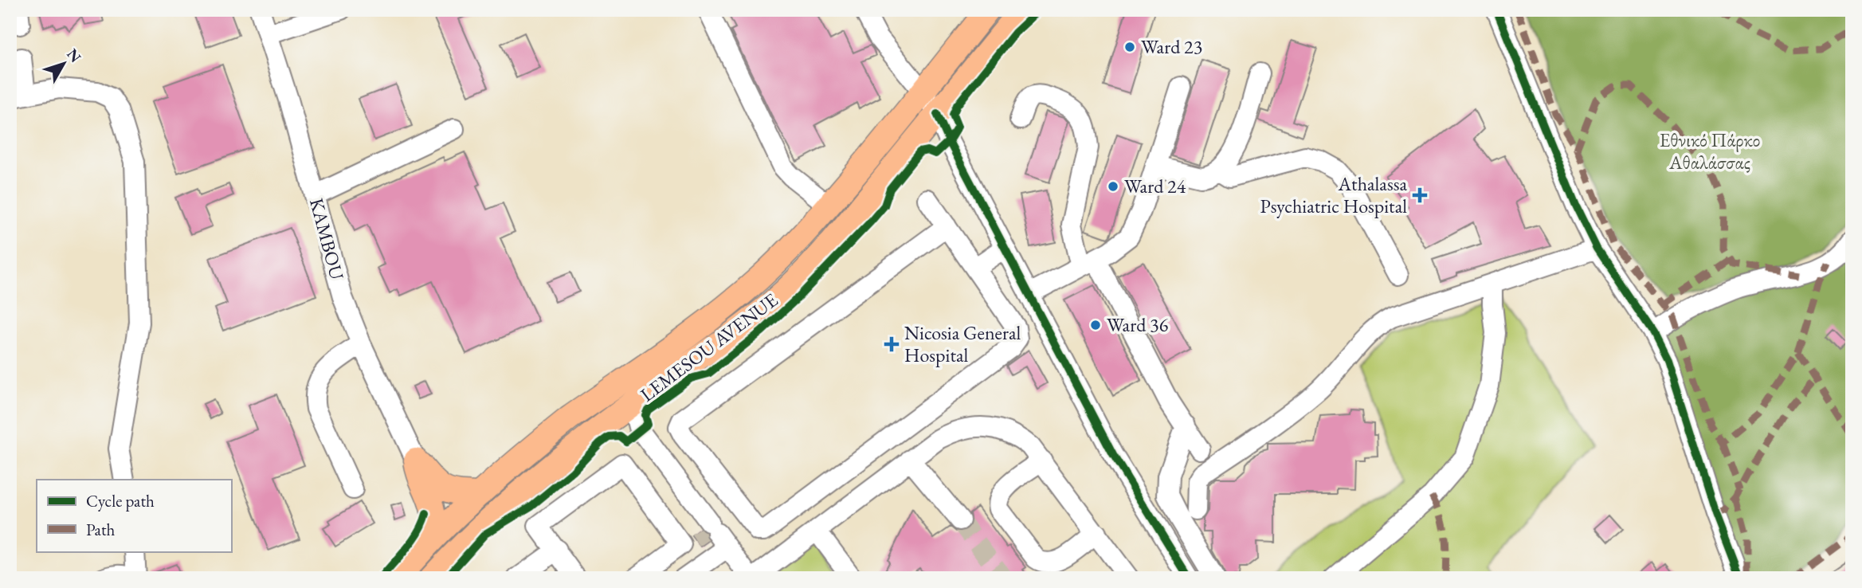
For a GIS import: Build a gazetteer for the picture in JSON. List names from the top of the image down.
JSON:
{
  "streets": {
    "main road": ["LEMESOU AVENUE"],
    "street": ["KAMBOU"]
  },
  "parks": ["Εθνικό Πάρκο Αθαλάσσας"],
  "places": {
    "other": ["Ward 23", "Ward 24", "Ward 36"],
    "health": ["Athalassa Psychiatric Hospital", "Nicosia General Hospital"]
  },
  "legend": ["Cycle path", "Path"],
  "north": "top right"
}
